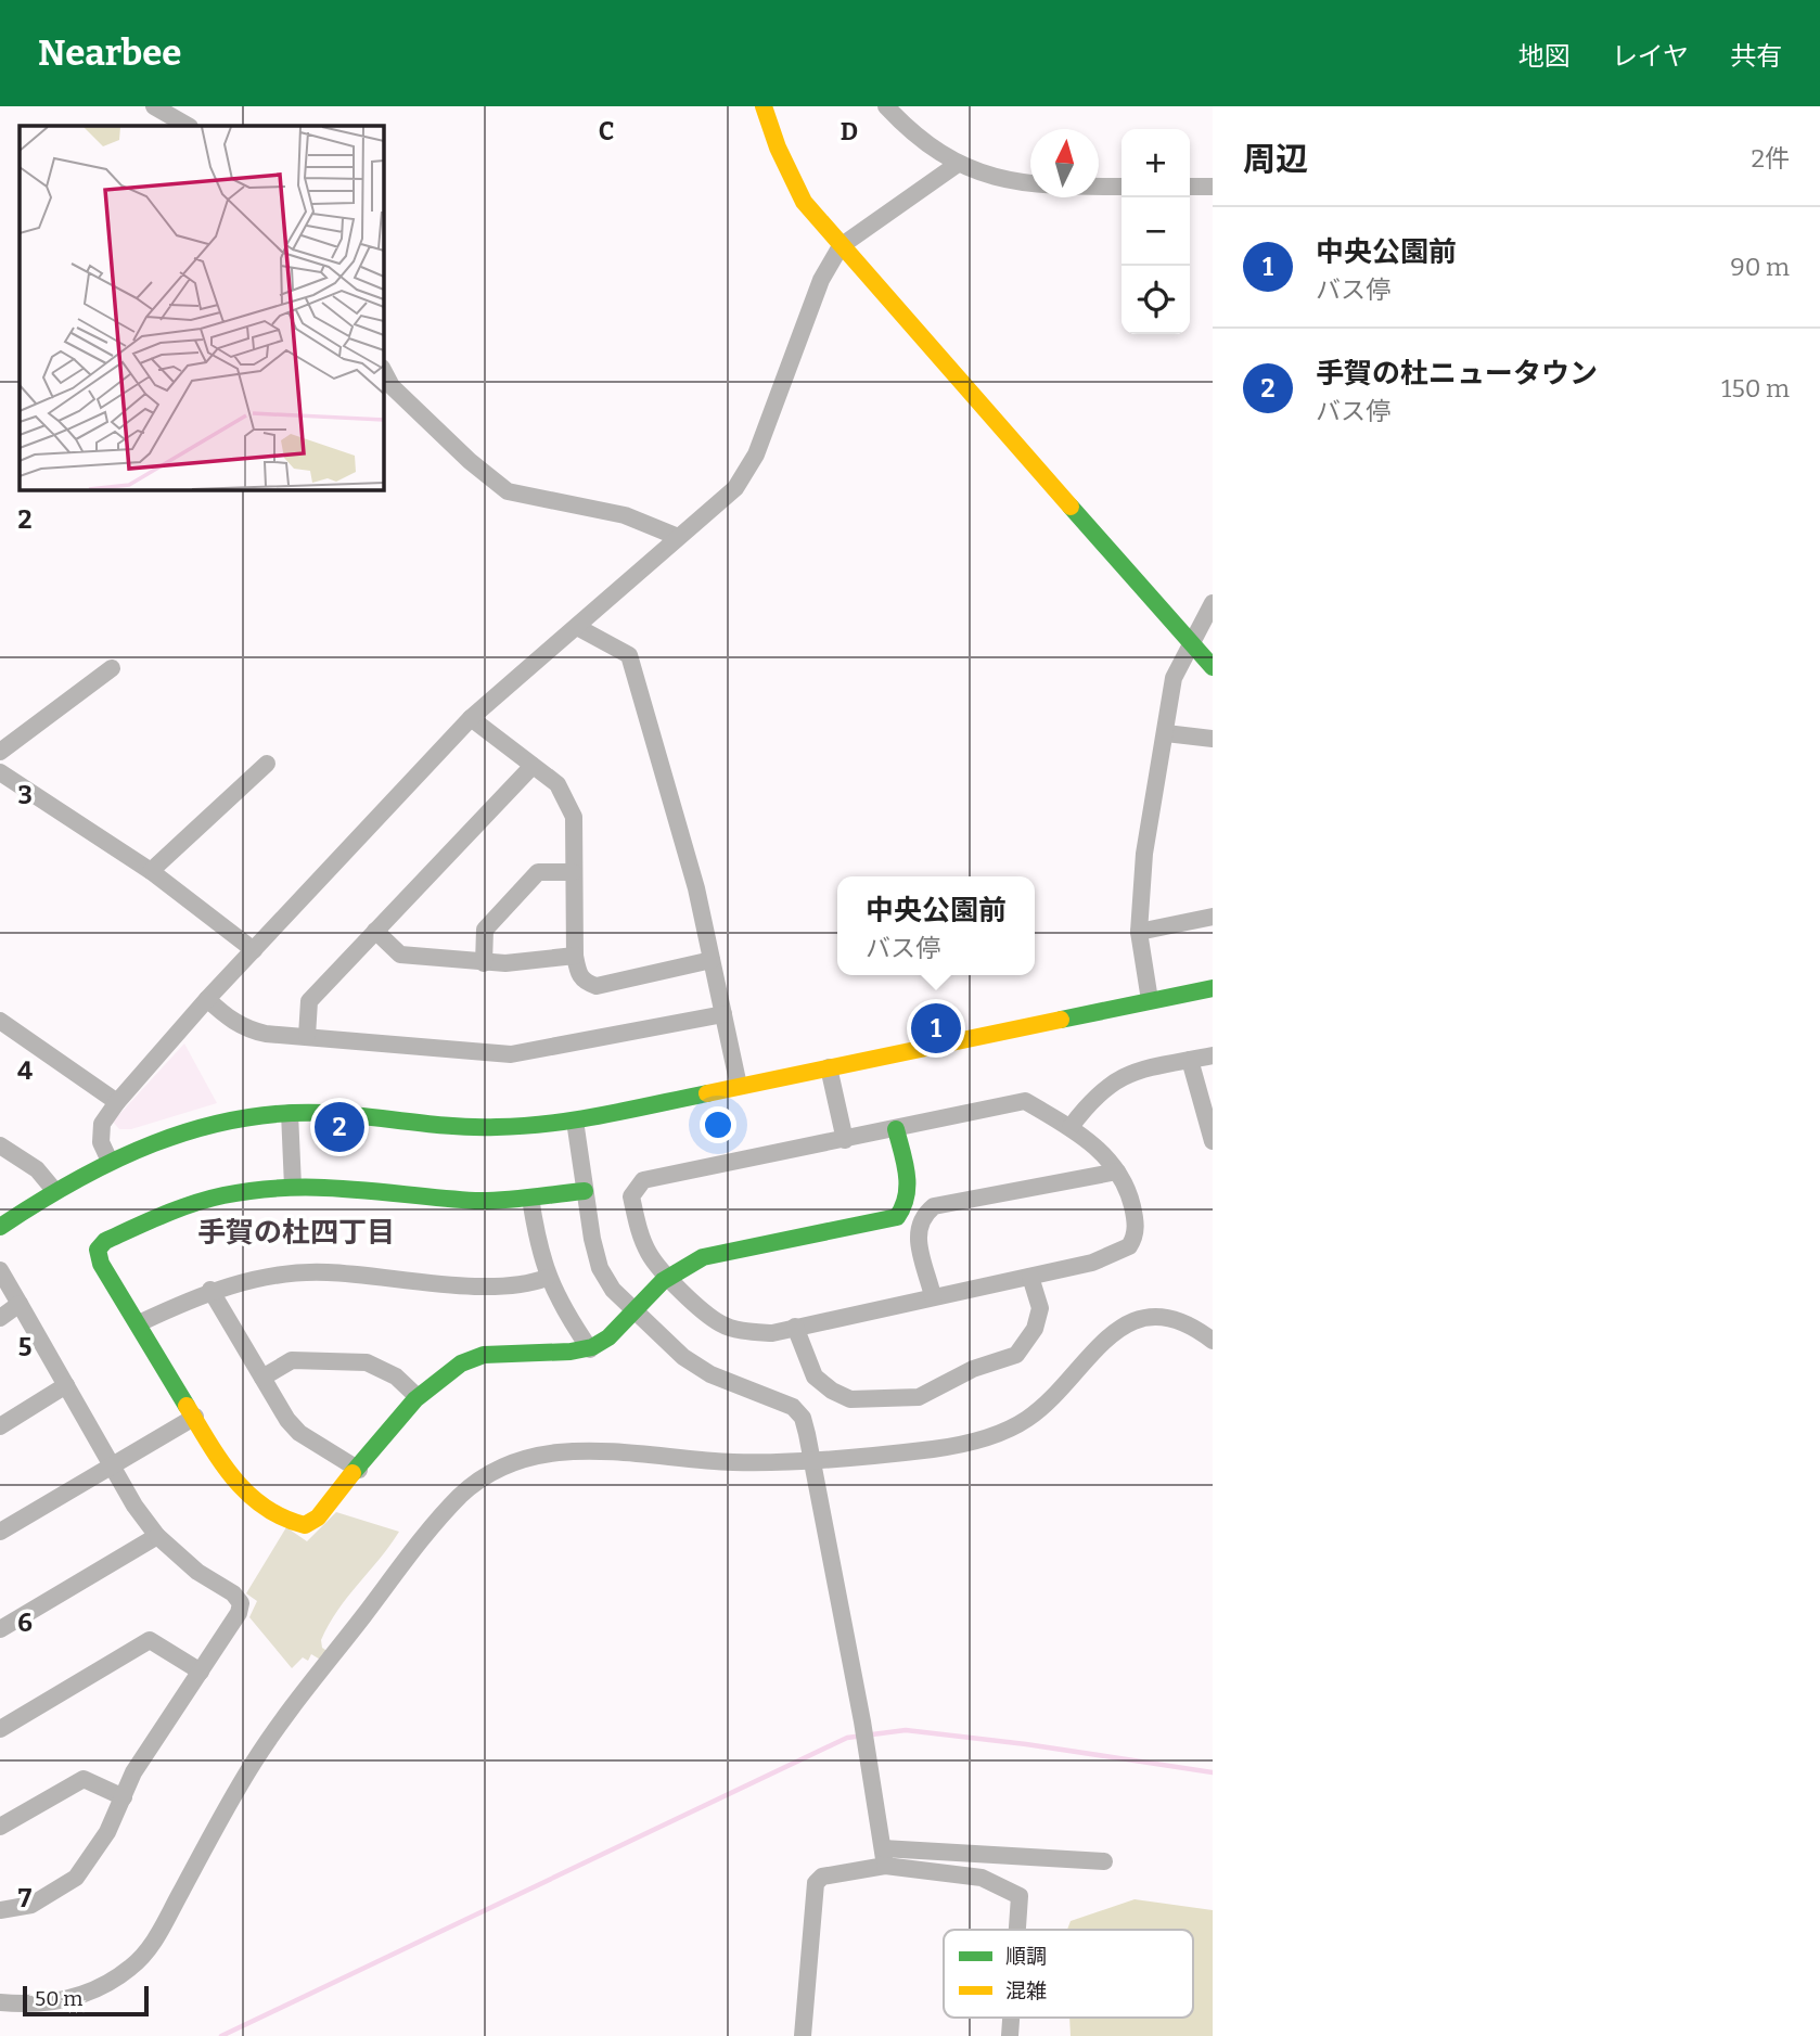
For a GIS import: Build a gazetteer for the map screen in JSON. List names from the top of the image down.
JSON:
{
  "districts": ["手賀の杜四丁目"],
  "legend": ["順調", "混雑"],
  "scale_bar": "50 m",
  "north": "top",
  "page": {
    "header": "Nearbee",
    "nav": ["地図", "レイヤ", "共有"],
    "heading": ["周辺", "2件"],
    "map_buttons": ["+", "−"],
    "list": [
      {
        "mark": "1",
        "name": "中央公園前",
        "note": "バス停",
        "value": "90 m"
      },
      {
        "mark": "2",
        "name": "手賀の杜ニュータウン",
        "note": "バス停",
        "value": "150 m"
      }
    ],
    "popup": ["中央公園前", "バス停"],
    "pins": ["1", "2"],
    "scale": "50 m"
  },
  "grid": {
    "columns": ["C", "D"],
    "rows": [
      "2",
      "3",
      "4",
      "5",
      "6",
      "7"
    ]
  }
}
